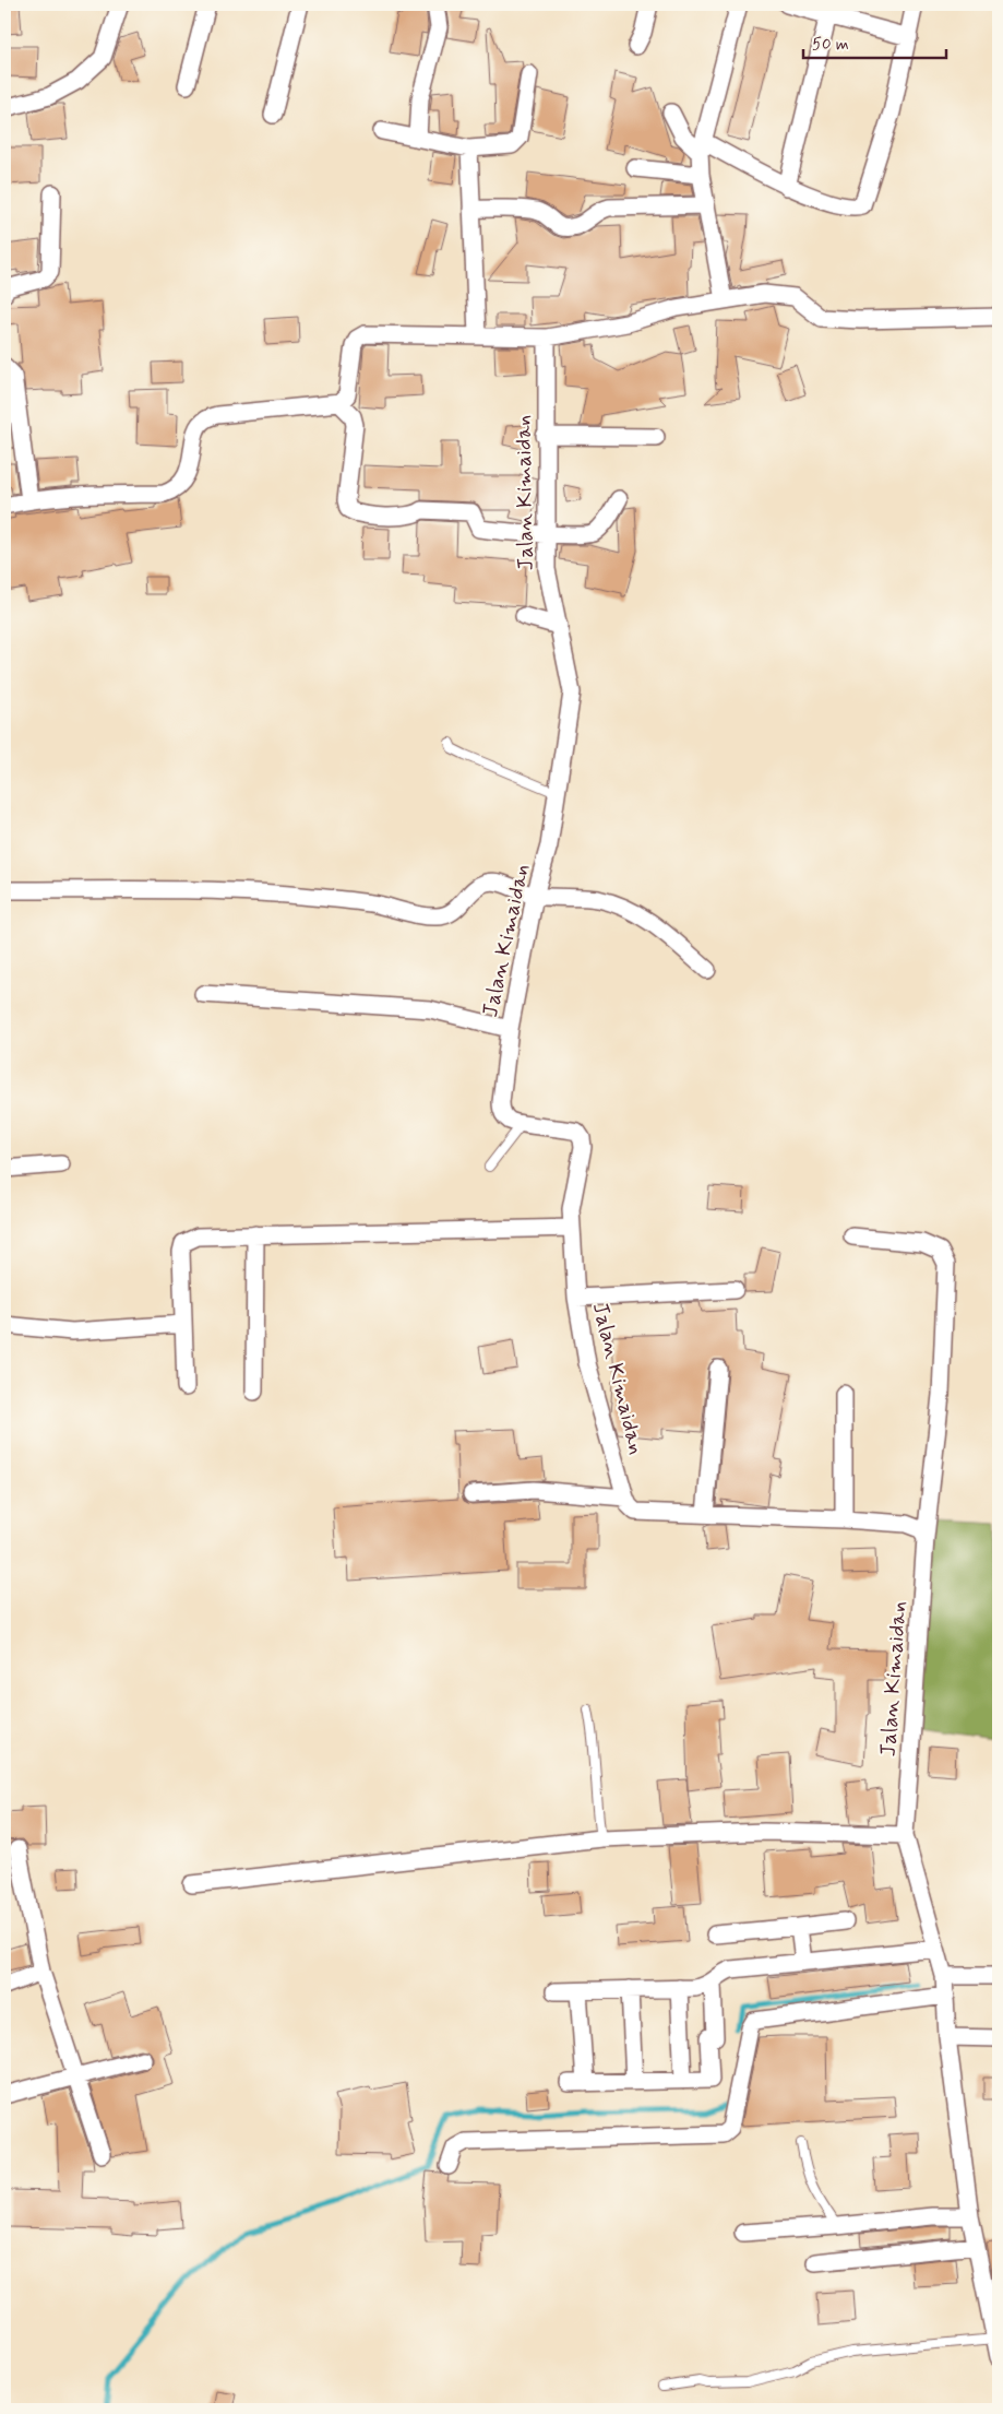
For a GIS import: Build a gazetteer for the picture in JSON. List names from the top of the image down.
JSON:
{
  "streets": {
    "street": ["Jalan Kimaidan"]
  },
  "scale_bar": "50 m"
}
